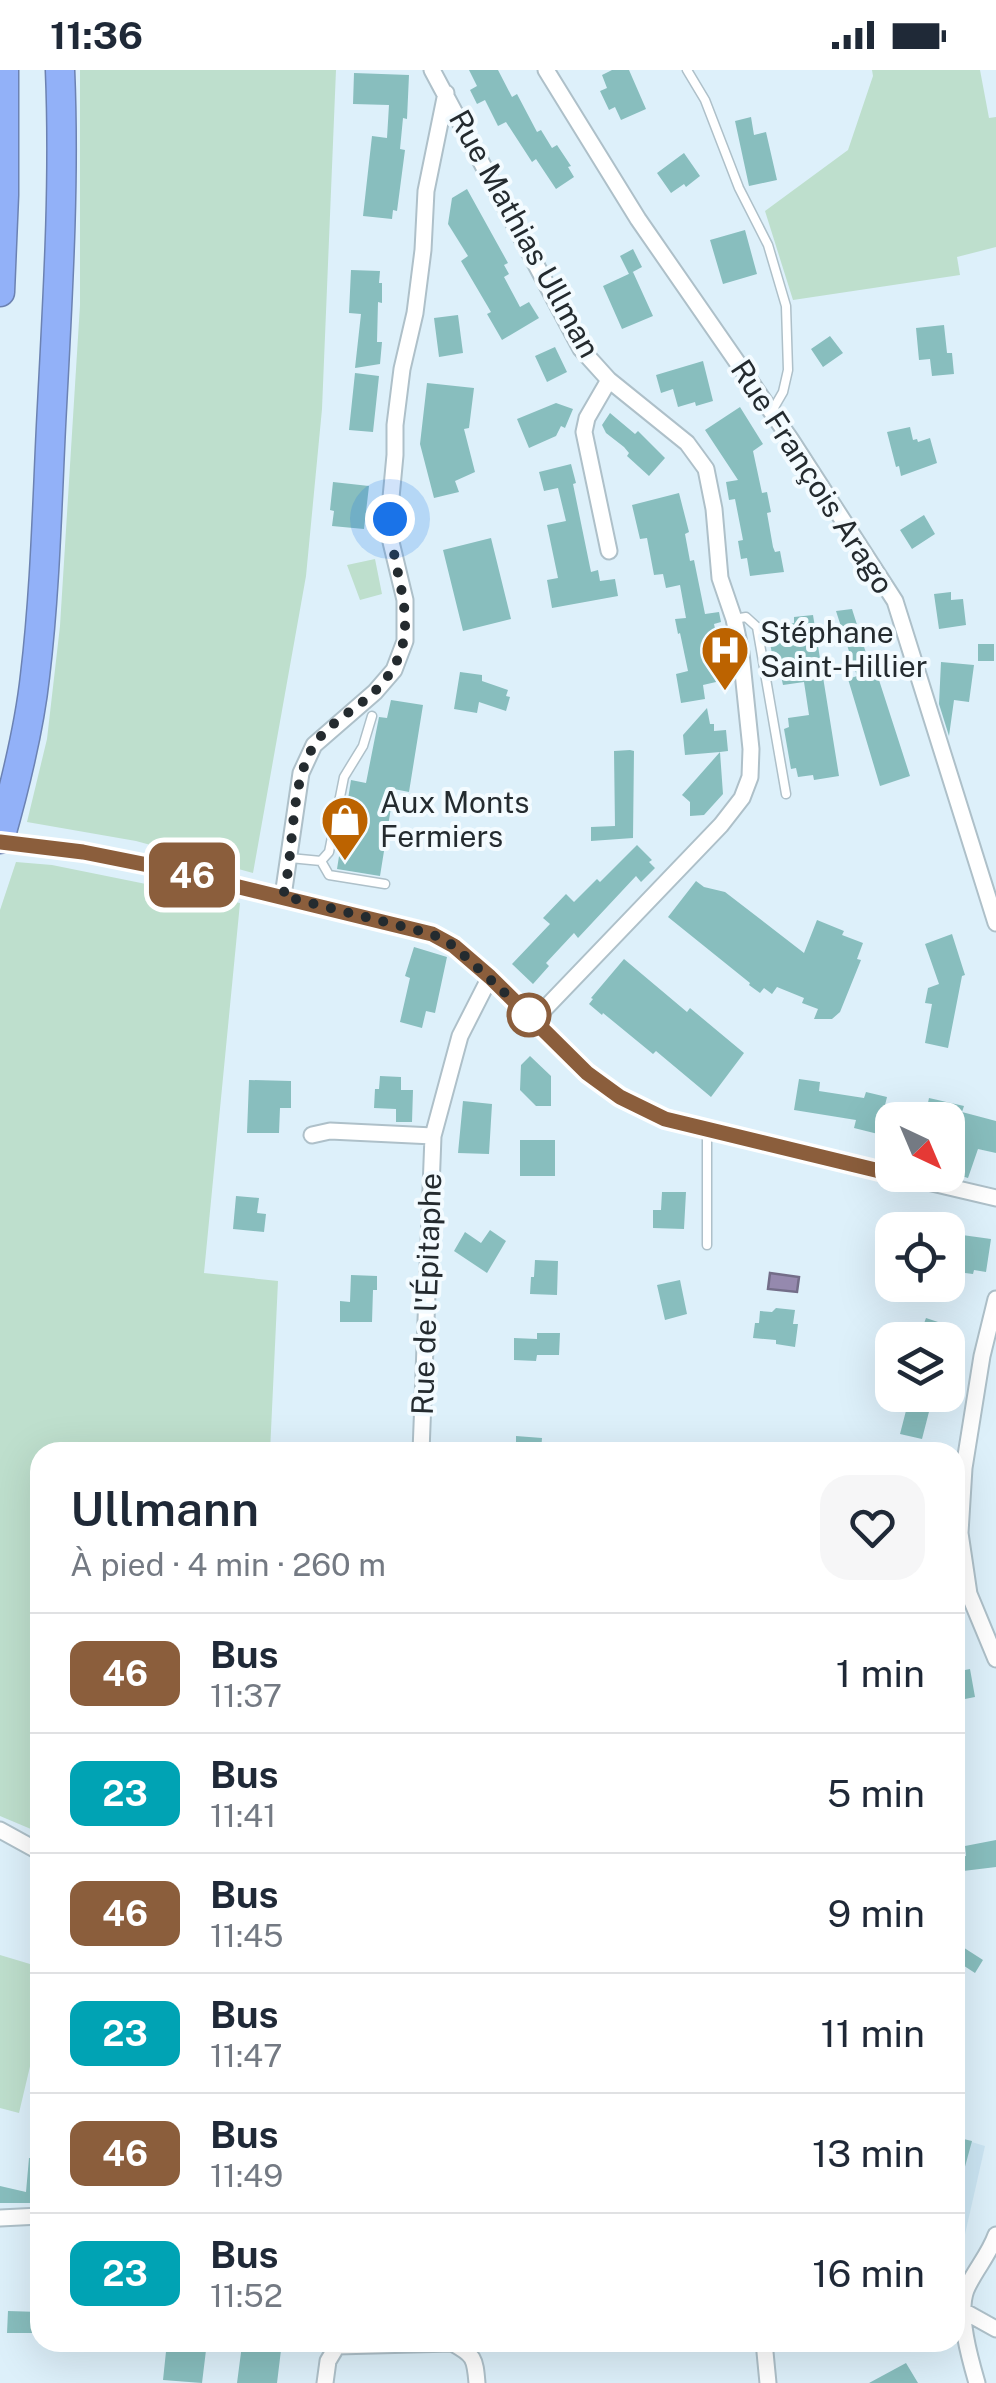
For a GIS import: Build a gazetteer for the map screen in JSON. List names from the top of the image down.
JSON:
{
  "streets": {
    "street": ["Rue Mathias Ullman", "Rue François Arago", "Rue de l'Épitaphe"]
  },
  "places": {
    "hospital": ["Stéphane Saint-Hillier"],
    "shop": ["Aux Monts Fermiers"]
  },
  "lines": ["bus line 46"],
  "north": "bottom right",
  "page": {
    "status": "11:36",
    "on_map": "46",
    "heading": ["Ullmann", "À pied · 4 min · 260 m"],
    "list": [
      {
        "mark": "46",
        "name": "Bus",
        "note": "11:37",
        "value": "1 min"
      },
      {
        "mark": "23",
        "name": "Bus",
        "note": "11:41",
        "value": "5 min"
      },
      {
        "mark": "46",
        "name": "Bus",
        "note": "11:45",
        "value": "9 min"
      },
      {
        "mark": "23",
        "name": "Bus",
        "note": "11:47",
        "value": "11 min"
      },
      {
        "mark": "46",
        "name": "Bus",
        "note": "11:49",
        "value": "13 min"
      },
      {
        "mark": "23",
        "name": "Bus",
        "note": "11:52",
        "value": "16 min"
      }
    ]
  }
}
